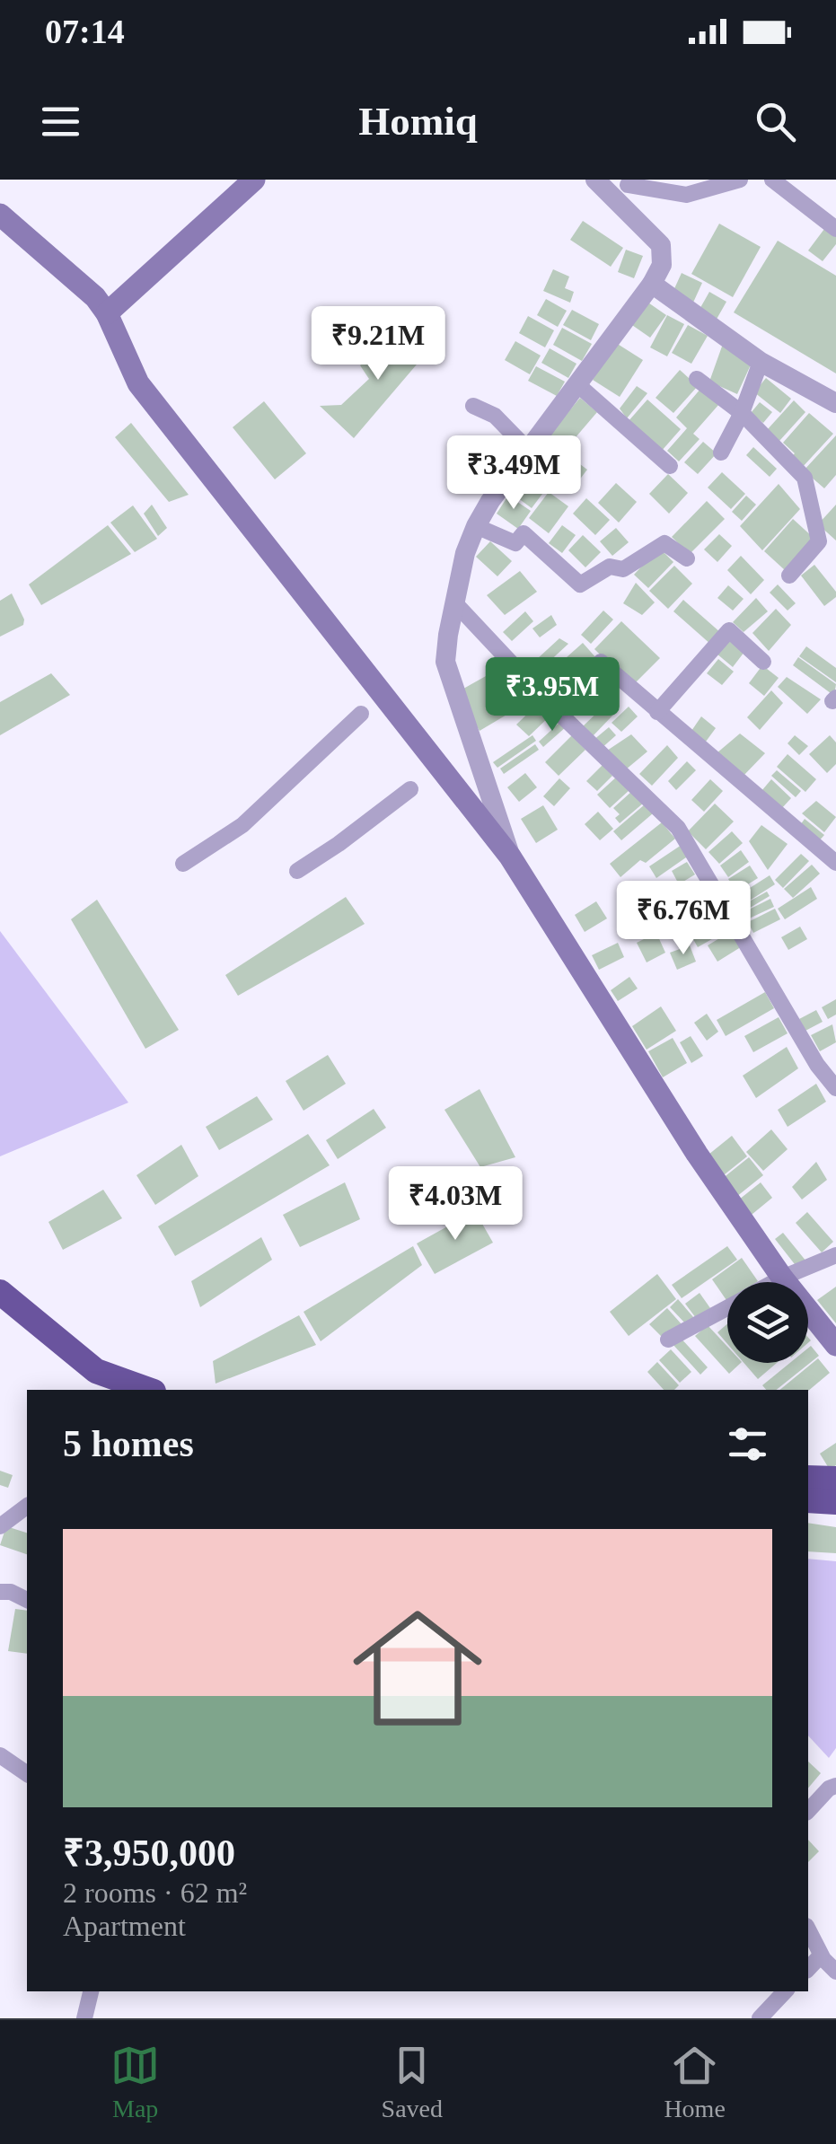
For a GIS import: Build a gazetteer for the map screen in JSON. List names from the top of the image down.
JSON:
{
  "page": {
    "status": "07:14",
    "header": "Homiq",
    "price": [
      "₹9.21M",
      "₹3.49M",
      "₹3.95M",
      "₹6.76M",
      "₹4.03M"
    ],
    "heading": "5 homes",
    "list": [
      {
        "name": "₹3,950,000",
        "note": "2 rooms · 62 m² · Apartment"
      }
    ],
    "tabs": ["Map", "Saved", "Home"]
  }
}
